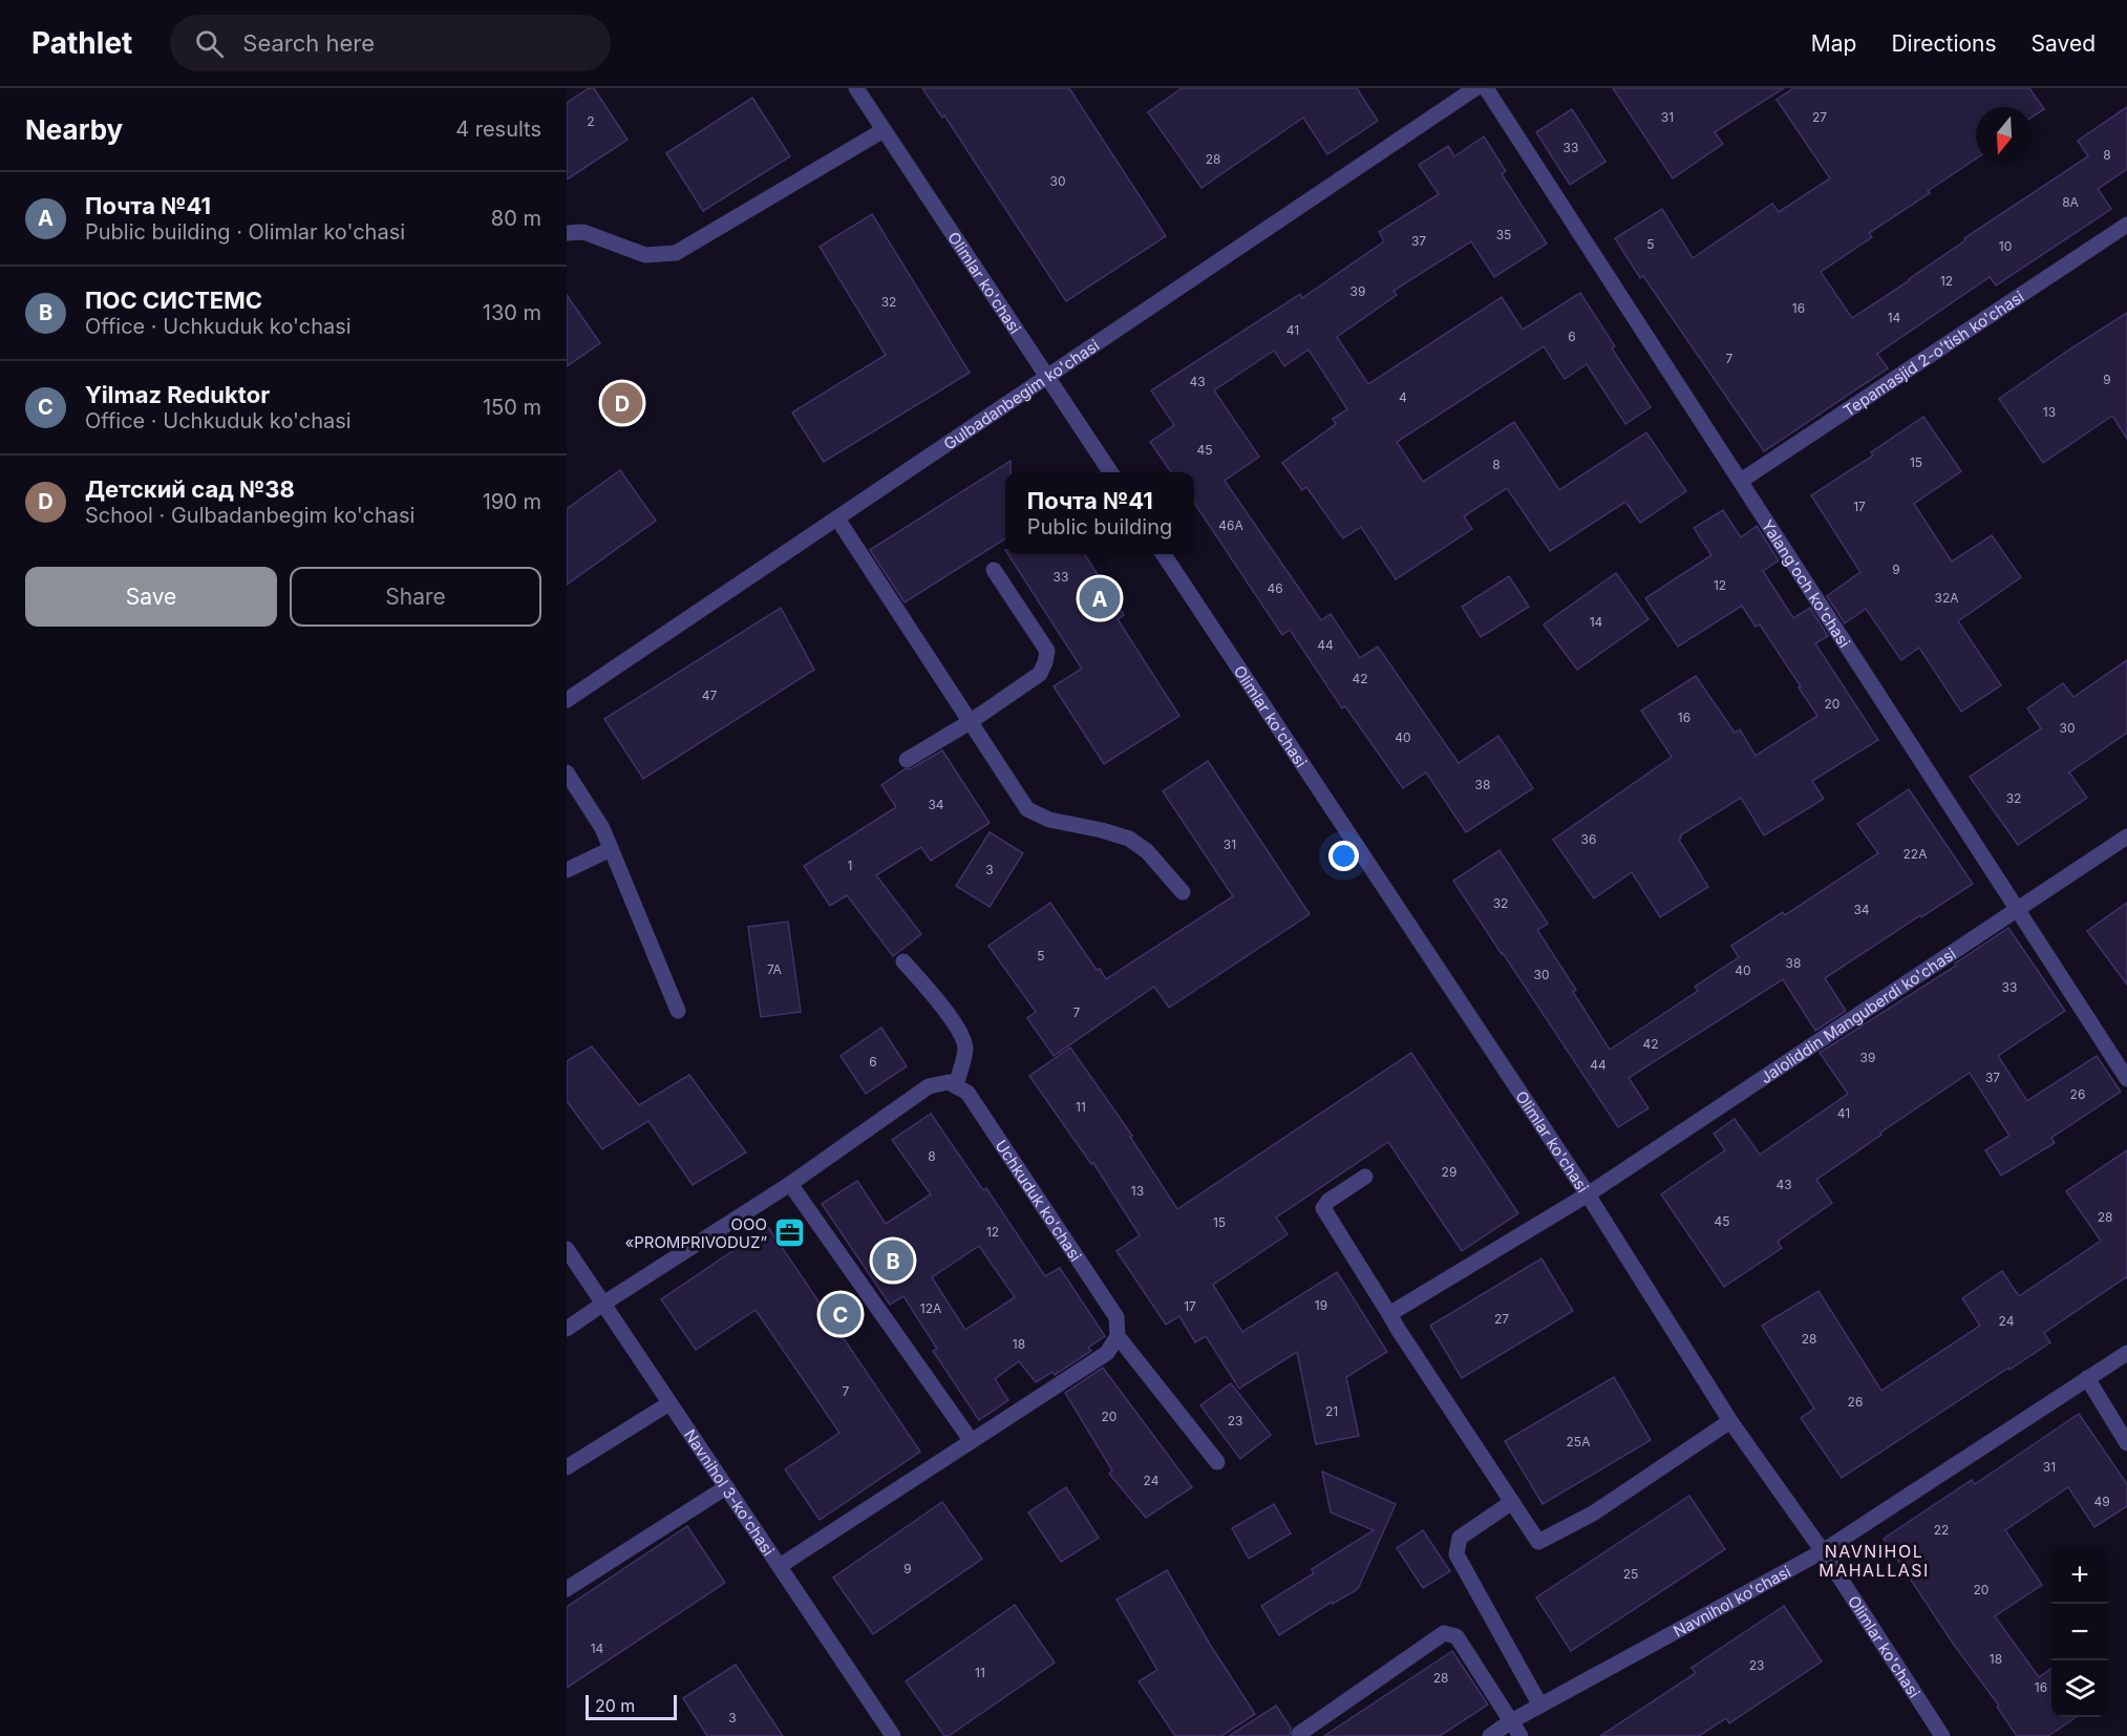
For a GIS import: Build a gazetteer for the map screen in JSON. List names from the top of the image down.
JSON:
{
  "streets": {
    "street": [
      "Olimlar ko'chasi",
      "Tepamasjid 2-o'tish ko'chasi",
      "Gulbadanbegim ko'chasi",
      "Yalang'och ko'chasi",
      "Jaloliddin Manguberdi ko'chasi",
      "Uchkuduk ko'chasi",
      "Navnihol 3-ko'chasi",
      "Navnihol ko'chasi"
    ]
  },
  "crossings": [
    ["Olimlar ko'chasi", "Gulbadanbegim ko'chasi"],
    ["Olimlar ko'chasi", "Jaloliddin Manguberdi ko'chasi"],
    ["Olimlar ko'chasi", "Navnihol ko'chasi"],
    ["Tepamasjid 2-o'tish ko'chasi", "Yalang'och ko'chasi"],
    ["Yalang'och ko'chasi", "Jaloliddin Manguberdi ko'chasi"]
  ],
  "districts": ["NAVNIHOL MAHALLASI"],
  "places": {
    "office": ["ООО «PROMPRIVODUZ”"]
  },
  "house_numbers": [
    "31",
    "27",
    "2",
    "33",
    "8",
    "28",
    "30",
    "8A",
    "35",
    "37",
    "5",
    "10",
    "12",
    "39",
    "32",
    "16",
    "14",
    "41",
    "6",
    "7",
    "9",
    "43",
    "4",
    "13",
    "45",
    "15",
    "8",
    "17",
    "46A",
    "9",
    "33",
    "12",
    "46",
    "32A",
    "14",
    "44",
    "42",
    "47",
    "20",
    "16",
    "30",
    "40",
    "38",
    "32",
    "34",
    "36",
    "31",
    "22A",
    "1",
    "3",
    "32",
    "34",
    "5",
    "38",
    "7A",
    "40",
    "30",
    "33",
    "7",
    "42",
    "39",
    "6",
    "44",
    "37",
    "26",
    "11",
    "41",
    "8",
    "29",
    "43",
    "13",
    "28",
    "45",
    "15",
    "12",
    "19",
    "17",
    "12A",
    "27",
    "24",
    "28",
    "18",
    "7",
    "26",
    "21",
    "20",
    "23",
    "25A",
    "31",
    "24",
    "49",
    "22",
    "9",
    "25",
    "20",
    "14",
    "18",
    "23",
    "11",
    "28",
    "16",
    "3"
  ],
  "scale_bar": "20 m",
  "north": "bottom",
  "page": {
    "header": "Pathlet",
    "search": "Search here",
    "nav": ["Map", "Directions", "Saved"],
    "heading": ["Nearby", "4 results"],
    "list": [
      {
        "mark": "A",
        "name": "Почта №41",
        "note": "Public building · Olimlar ko'chasi",
        "value": "80 m"
      },
      {
        "mark": "B",
        "name": "ПОС СИСТЕМС",
        "note": "Office · Uchkuduk ko'chasi",
        "value": "130 m"
      },
      {
        "mark": "C",
        "name": "Yilmaz Reduktor",
        "note": "Office · Uchkuduk ko'chasi",
        "value": "150 m"
      },
      {
        "mark": "D",
        "name": "Детский сад №38",
        "note": "School · Gulbadanbegim ko'chasi",
        "value": "190 m"
      }
    ],
    "pins": [
      "D",
      "A",
      "B",
      "C"
    ],
    "popup": ["Почта №41", "Public building"],
    "buttons": ["Save", "Share"],
    "map_buttons": ["+", "−"],
    "scale": "20 m"
  }
}
